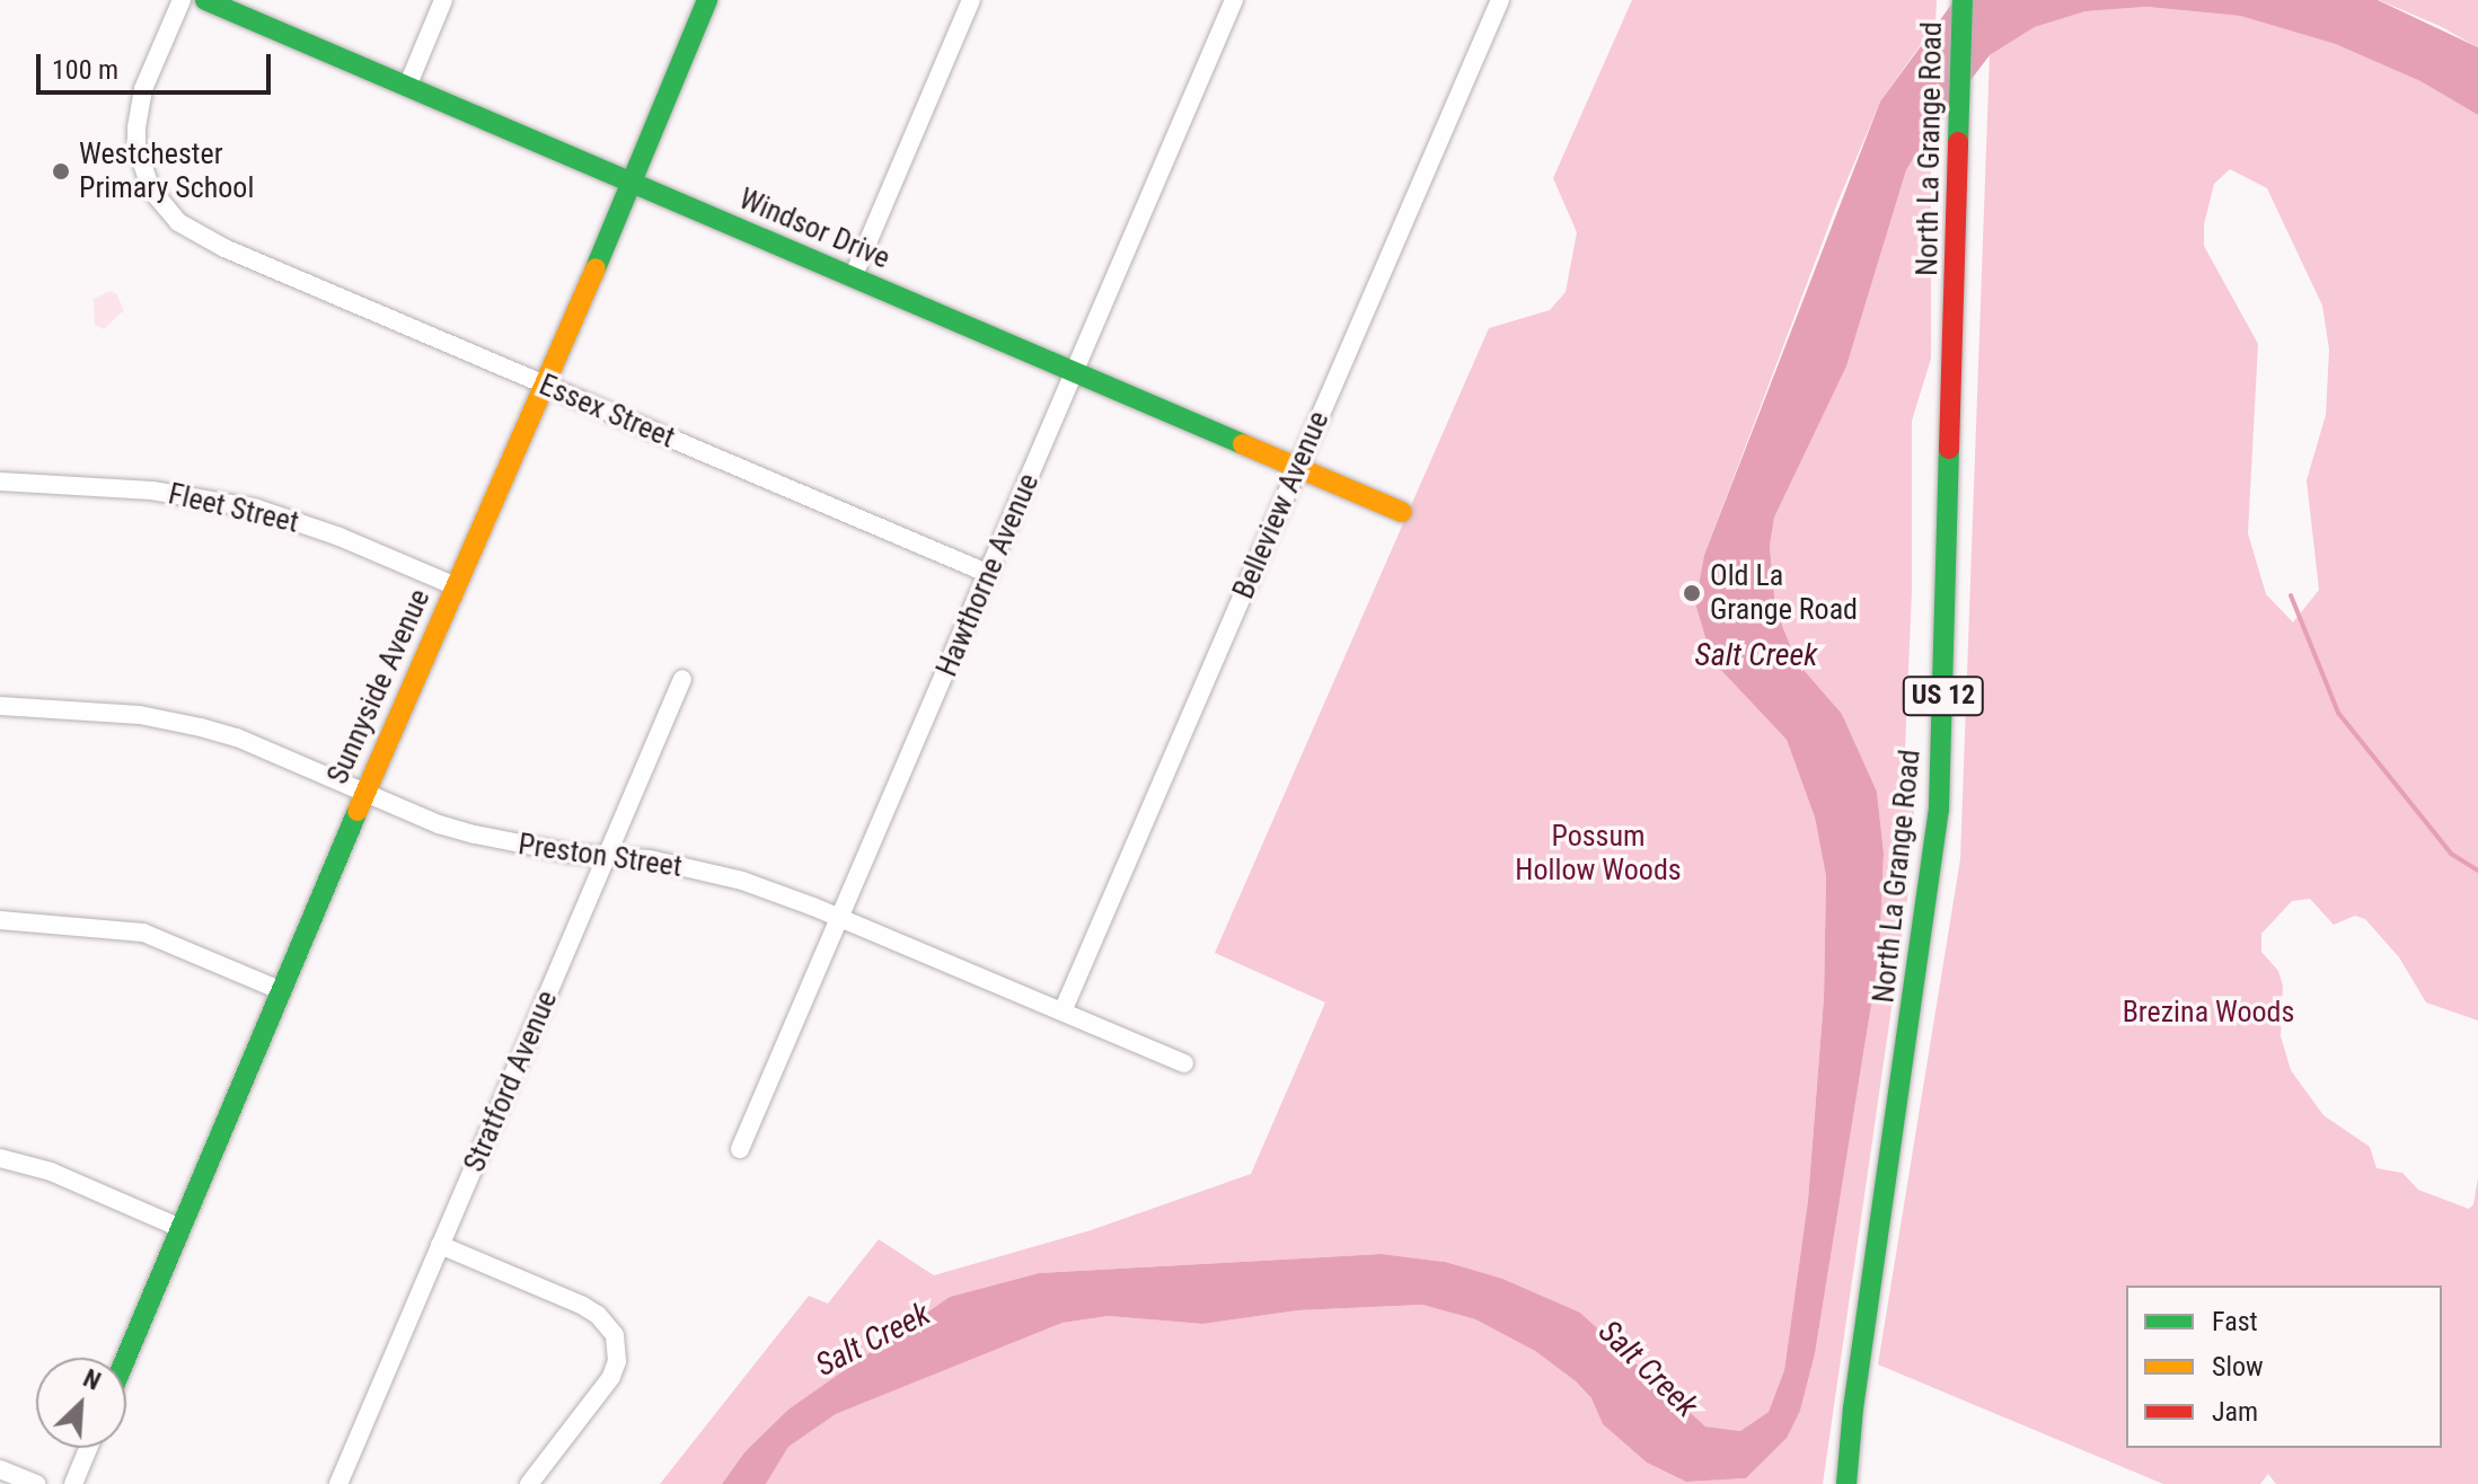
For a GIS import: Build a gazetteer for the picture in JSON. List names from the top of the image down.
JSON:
{
  "streets": {
    "street": [
      "North La Grange Road",
      "Windsor Drive",
      "Essex Street",
      "Belleview Avenue",
      "Fleet Street",
      "Hawthorne Avenue",
      "Sunnyside Avenue",
      "US 12",
      "Preston Street",
      "Stratford Avenue"
    ]
  },
  "crossings": [
    ["Windsor Drive", "Belleview Avenue"],
    ["Windsor Drive", "Hawthorne Avenue"],
    ["Windsor Drive", "Sunnyside Avenue"],
    ["Essex Street", "Hawthorne Avenue"],
    ["Essex Street", "Sunnyside Avenue"],
    ["Belleview Avenue", "Preston Street"],
    ["Fleet Street", "Sunnyside Avenue"],
    ["Hawthorne Avenue", "Preston Street"],
    ["Sunnyside Avenue", "Preston Street"],
    ["Preston Street", "Stratford Avenue"]
  ],
  "water": ["Salt Creek"],
  "parks": ["Possum Hollow Woods", "Brezina Woods"],
  "places": ["Westchester Primary School", "Old La Grange Road"],
  "legend": ["Fast", "Slow", "Jam"],
  "scale_bar": "100 m",
  "north": "top right"
}
